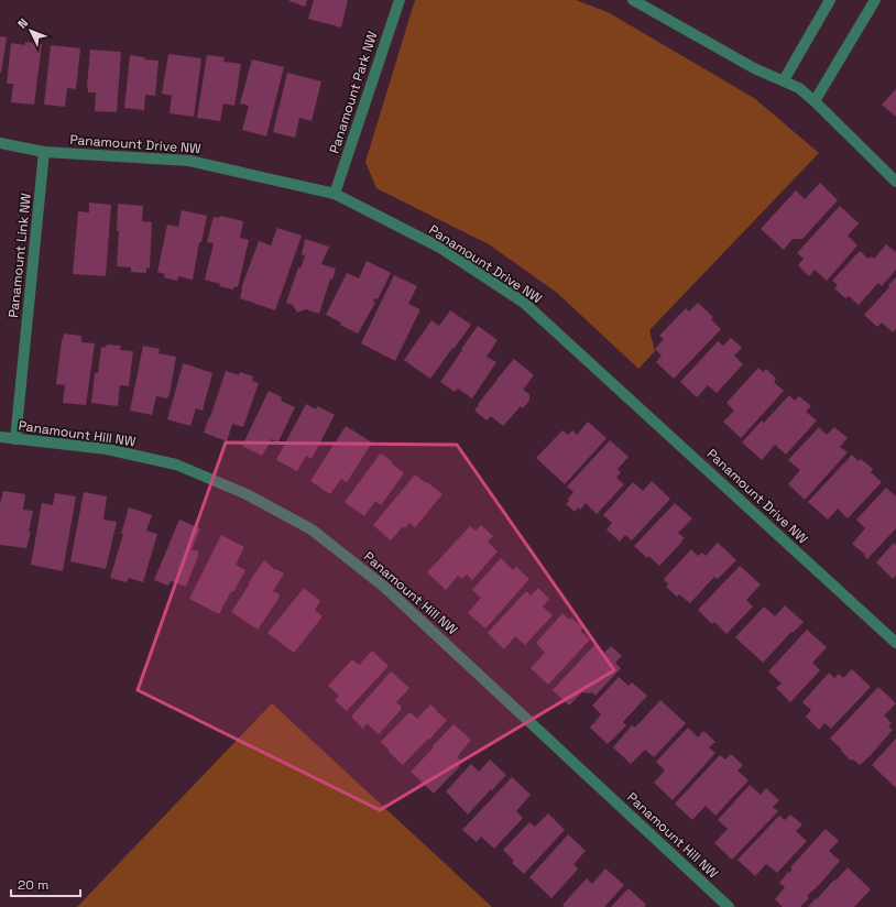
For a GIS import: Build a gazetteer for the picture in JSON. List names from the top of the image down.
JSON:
{
  "streets": {
    "street": [
      "Panamount Park NW",
      "Panamount Drive NW",
      "Panamount Link NW",
      "Panamount Hill NW"
    ]
  },
  "crossings": [
    ["Panamount Park NW", "Panamount Drive NW"],
    ["Panamount Drive NW", "Panamount Link NW"],
    ["Panamount Link NW", "Panamount Hill NW"]
  ],
  "scale_bar": "20 m",
  "north": "top left"
}
